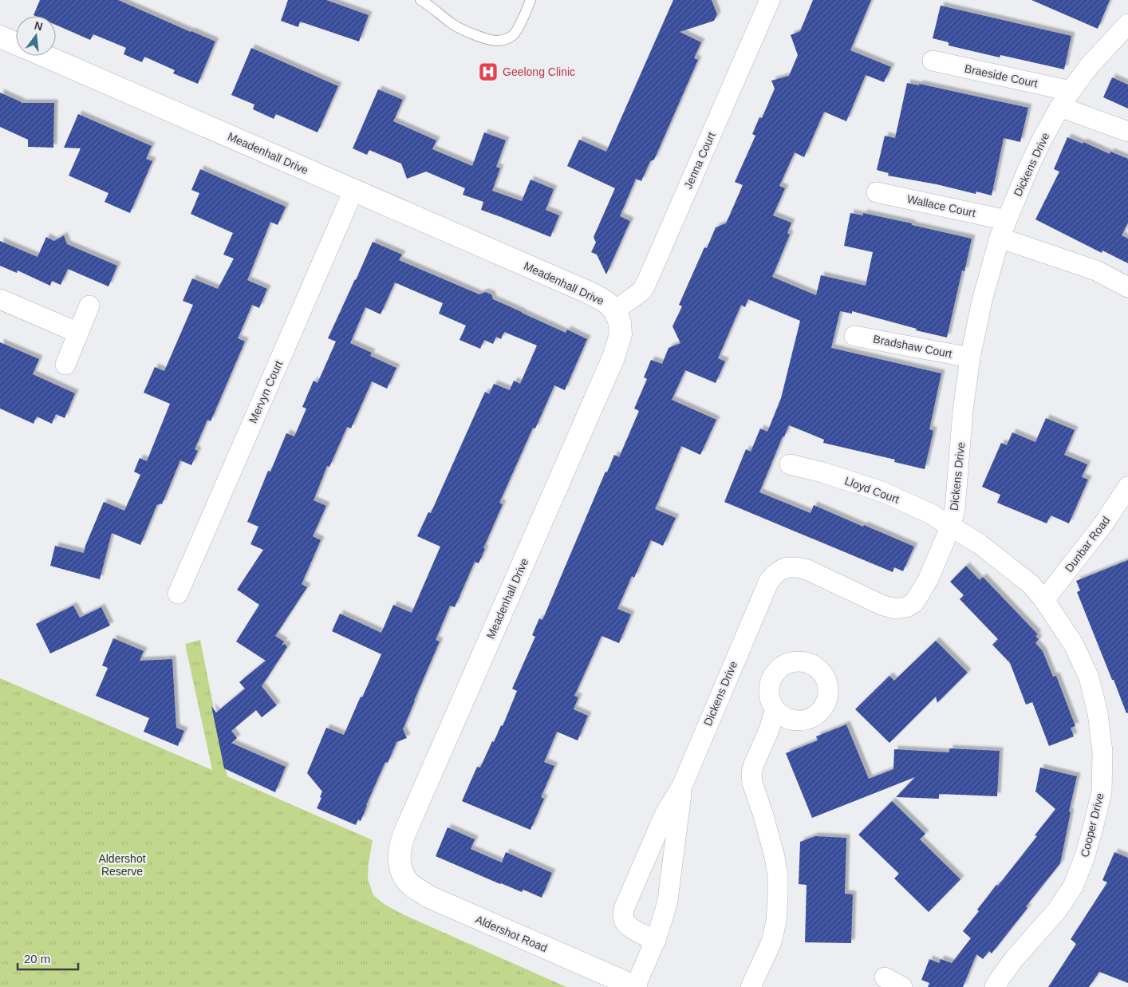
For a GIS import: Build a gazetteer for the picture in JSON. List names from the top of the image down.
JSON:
{
  "streets": {
    "street": [
      "Braeside Court",
      "Meadenhall Drive",
      "Jenna Court",
      "Dickens Drive",
      "Wallace Court",
      "Bradshaw Court",
      "Mervyn Court",
      "Lloyd Court",
      "Dunbar Road",
      "Cooper Drive",
      "Aldershot Road"
    ]
  },
  "crossings": [
    ["Braeside Court", "Dickens Drive"],
    ["Meadenhall Drive", "Jenna Court"],
    ["Meadenhall Drive", "Mervyn Court"],
    ["Meadenhall Drive", "Aldershot Road"],
    ["Dickens Drive", "Wallace Court"],
    ["Dickens Drive", "Bradshaw Court"],
    ["Dickens Drive", "Lloyd Court"],
    ["Dickens Drive", "Cooper Drive"],
    ["Dickens Drive", "Aldershot Road"],
    ["Lloyd Court", "Cooper Drive"],
    ["Dunbar Road", "Cooper Drive"]
  ],
  "parks": ["Aldershot Reserve"],
  "places": {
    "hospital": ["Geelong Clinic"]
  },
  "scale_bar": "20 m",
  "north": "top"
}
